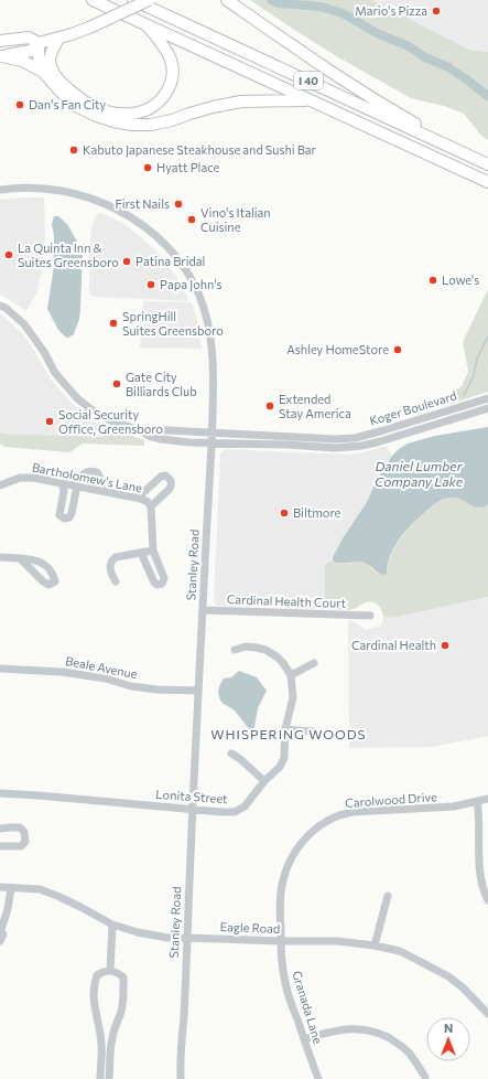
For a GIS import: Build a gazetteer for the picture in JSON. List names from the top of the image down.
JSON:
{
  "streets": {
    "highway": ["I 40"],
    "street": [
      "Koger Boulevard",
      "Bartholomew's Lane",
      "Stanley Road",
      "Cardinal Health Court",
      "Beale Avenue",
      "Lonita Street",
      "Carolwood Drive",
      "Eagle Road",
      "Granada Lane"
    ]
  },
  "crossings": [
    ["Koger Boulevard", "Stanley Road"],
    ["Stanley Road", "Cardinal Health Court"],
    ["Stanley Road", "Beale Avenue"],
    ["Stanley Road", "Lonita Street"],
    ["Stanley Road", "Eagle Road"],
    ["Carolwood Drive", "Eagle Road"],
    ["Carolwood Drive", "Granada Lane"],
    ["Eagle Road", "Granada Lane"]
  ],
  "districts": ["WHISPERING WOODS"],
  "water": ["Daniel Lumber Company Lake"],
  "places": [
    "Mario's Pizza",
    "Dan's Fan City",
    "Kabuto Japanese Steakhouse and Sushi Bar",
    "Hyatt Place",
    "First Nails",
    "Vino's Italian Cuisine",
    "La Quinta Inn & Suites Greensboro",
    "Patina Bridal",
    "Lowe's",
    "Papa John's",
    "SpringHill Suites Greensboro",
    "Ashley HomeStore",
    "Gate City Billiards Club",
    "Extended Stay America",
    "Social Security Office, Greensboro",
    "Biltmore",
    "Cardinal Health"
  ],
  "north": "top"
}
